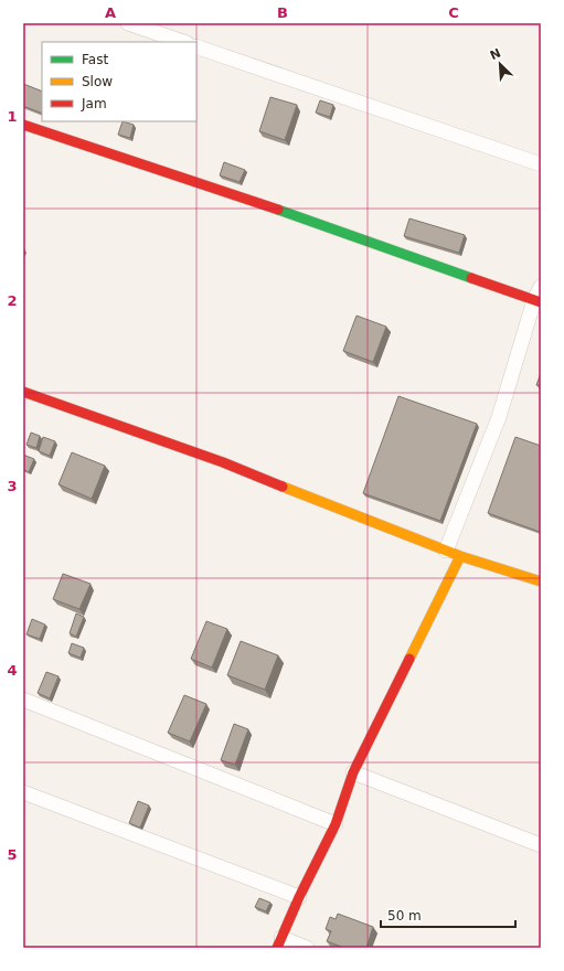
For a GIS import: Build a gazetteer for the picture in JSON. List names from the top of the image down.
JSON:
{
  "legend": ["Fast", "Slow", "Jam"],
  "scale_bar": "50 m",
  "north": "top left",
  "grid": {
    "columns": ["A", "B", "C"],
    "rows": [
      "1",
      "2",
      "3",
      "4",
      "5"
    ]
  }
}
